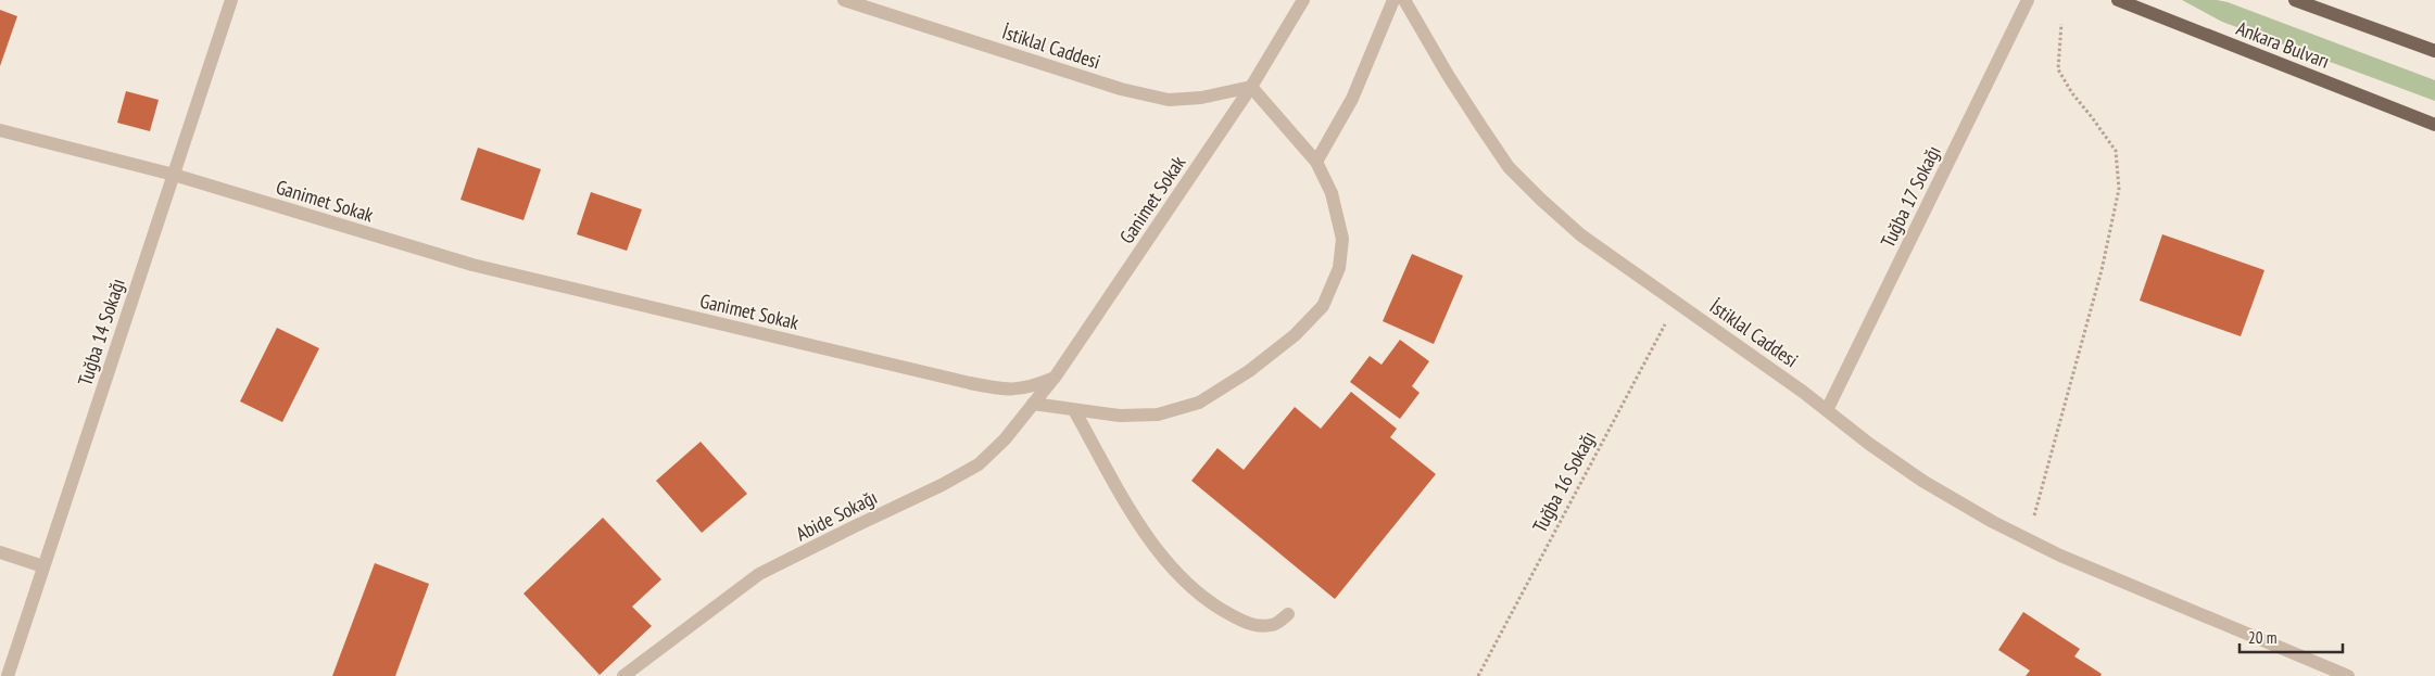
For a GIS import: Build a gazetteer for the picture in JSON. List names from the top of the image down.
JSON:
{
  "streets": {
    "main road": ["Ankara Bulvarı"],
    "street": [
      "İstiklal Caddesi",
      "Tuğba 17 Sokağı",
      "Ganimet Sokak",
      "Tuğba 14 Sokağı",
      "Abide Sokağı"
    ],
    "path": ["Tuğba 16 Sokağı"]
  },
  "crossings": [
    ["İstiklal Caddesi", "Tuğba 17 Sokağı"],
    ["İstiklal Caddesi", "Ganimet Sokak"],
    ["İstiklal Caddesi", "Tuğba 16 Sokağı"],
    ["Ganimet Sokak", "Tuğba 14 Sokağı"],
    ["Ganimet Sokak", "Abide Sokağı"]
  ],
  "scale_bar": "20 m"
}
